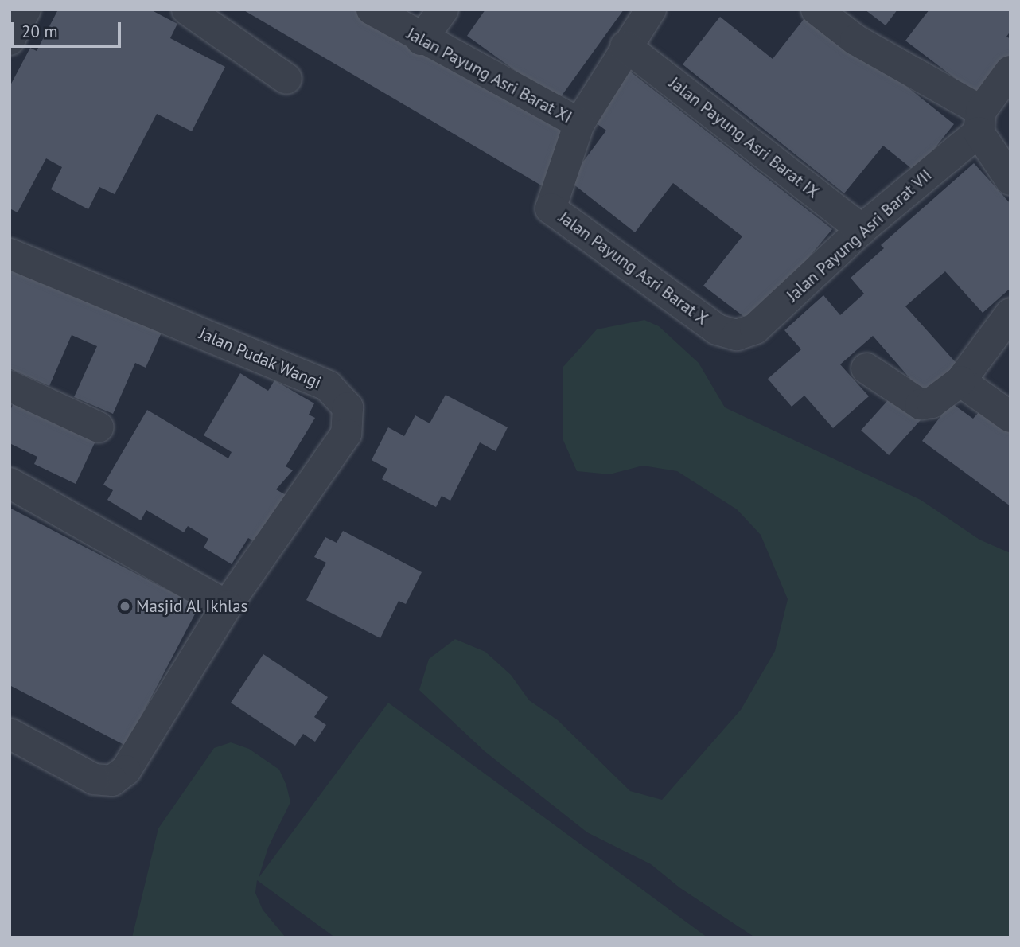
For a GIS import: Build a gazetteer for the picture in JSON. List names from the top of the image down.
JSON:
{
  "streets": {
    "street": [
      "Jalan Payung Asri Barat XI",
      "Jalan Payung Asri Barat IX",
      "Jalan Payung Asri Barat VII",
      "Jalan Payung Asri Barat X",
      "Jalan Pudak Wangi"
    ]
  },
  "crossings": [
    ["Jalan Payung Asri Barat XI", "Jalan Payung Asri Barat X"],
    ["Jalan Payung Asri Barat IX", "Jalan Payung Asri Barat VII"],
    ["Jalan Payung Asri Barat VII", "Jalan Payung Asri Barat X"]
  ],
  "places": ["Masjid Al Ikhlas"],
  "scale_bar": "20 m"
}
